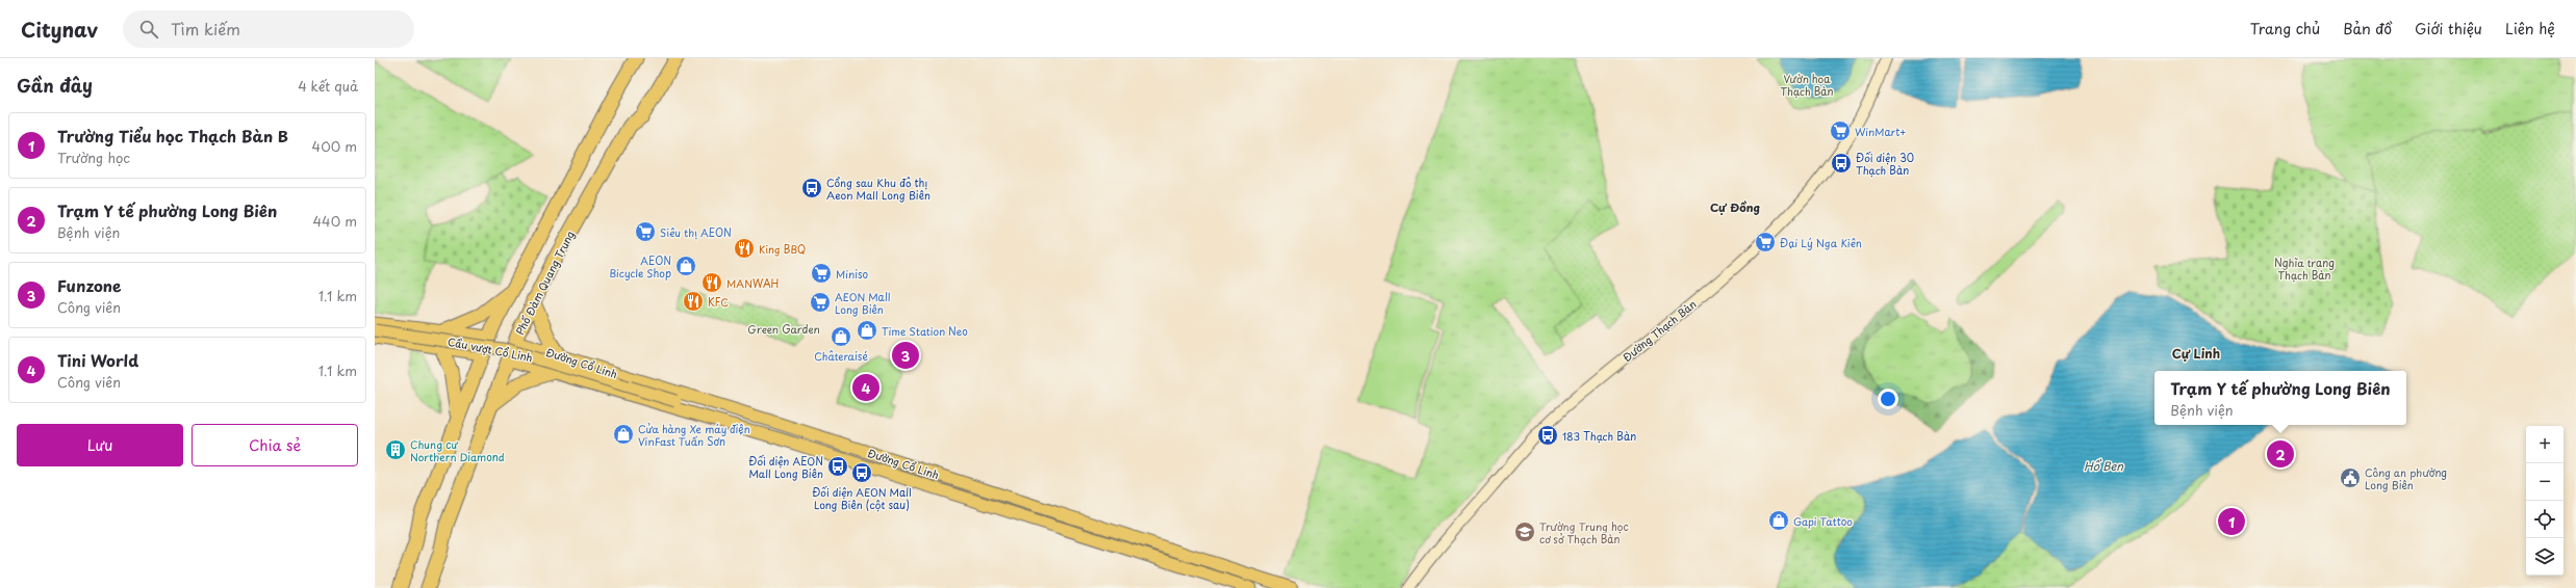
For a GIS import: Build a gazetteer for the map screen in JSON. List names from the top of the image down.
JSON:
{
  "streets": {
    "highway": ["Phố Đàm Quang Trung"],
    "main road": ["Đường Thạch Bàn", "Cầu vượt Cổ Linh", "Đường Cổ Linh"]
  },
  "crossings": [
    ["Phố Đàm Quang Trung", "Đường Cổ Linh"],
    ["Cầu vượt Cổ Linh", "Đường Cổ Linh"]
  ],
  "districts": ["Cự Đồng", "Cự Linh"],
  "water": ["Hồ Ben"],
  "parks": ["Vườn hoa Thạch Bàn", "Nghĩa trang Thạch Bàn", "Green Garden"],
  "places": {
    "supermarket": [
      "WinMart+",
      "Siêu thị AEON",
      "Đại Lý Nga Kiên",
      "Miniso",
      "AEON Mall Long Biên"
    ],
    "bus stop": [
      "Đối diện 30 Thạch Bàn",
      "Cổng sau Khu đô thị Aeon Mall Long Biên",
      "183 Thạch Bàn",
      "Đối diện AEON Mall Long Biên",
      "Đối diện AEON Mall Long Biên (cột sau)"
    ],
    "restaurant": ["King BBQ", "MANWAH", "KFC"],
    "shop": [
      "AEON Bicycle Shop",
      "Time Station Neo",
      "Châteraisé",
      "Cửa hàng Xe máy điện VinFast Tuấn Sơn",
      "Gapi Tattoo"
    ],
    "building": ["Chung cư Northern Diamond"],
    "public building": ["Công an phường Long Biên"],
    "school or university": ["Trường Trung học cơ sở Thạch Bàn"]
  },
  "page": {
    "header": "Citynav",
    "search": "Tìm kiếm",
    "nav": [
      "Trang chủ",
      "Bản đồ",
      "Giới thiệu",
      "Liên hệ"
    ],
    "heading": ["Gần đây", "4 kết quả"],
    "list": [
      {
        "mark": "1",
        "name": "Trường Tiểu học Thạch Bàn B",
        "note": "Trường học",
        "value": "400 m"
      },
      {
        "mark": "2",
        "name": "Trạm Y tế phường Long Biên",
        "note": "Bệnh viện",
        "value": "440 m"
      },
      {
        "mark": "3",
        "name": "Funzone",
        "note": "Công viên",
        "value": "1.1 km"
      },
      {
        "mark": "4",
        "name": "Tini World",
        "note": "Công viên",
        "value": "1.1 km"
      }
    ],
    "pins": [
      "3",
      "4",
      "2",
      "1"
    ],
    "popup": ["Trạm Y tế phường Long Biên", "Bệnh viện"],
    "buttons": ["Lưu", "Chia sẻ"],
    "map_buttons": ["+", "−"]
  }
}
